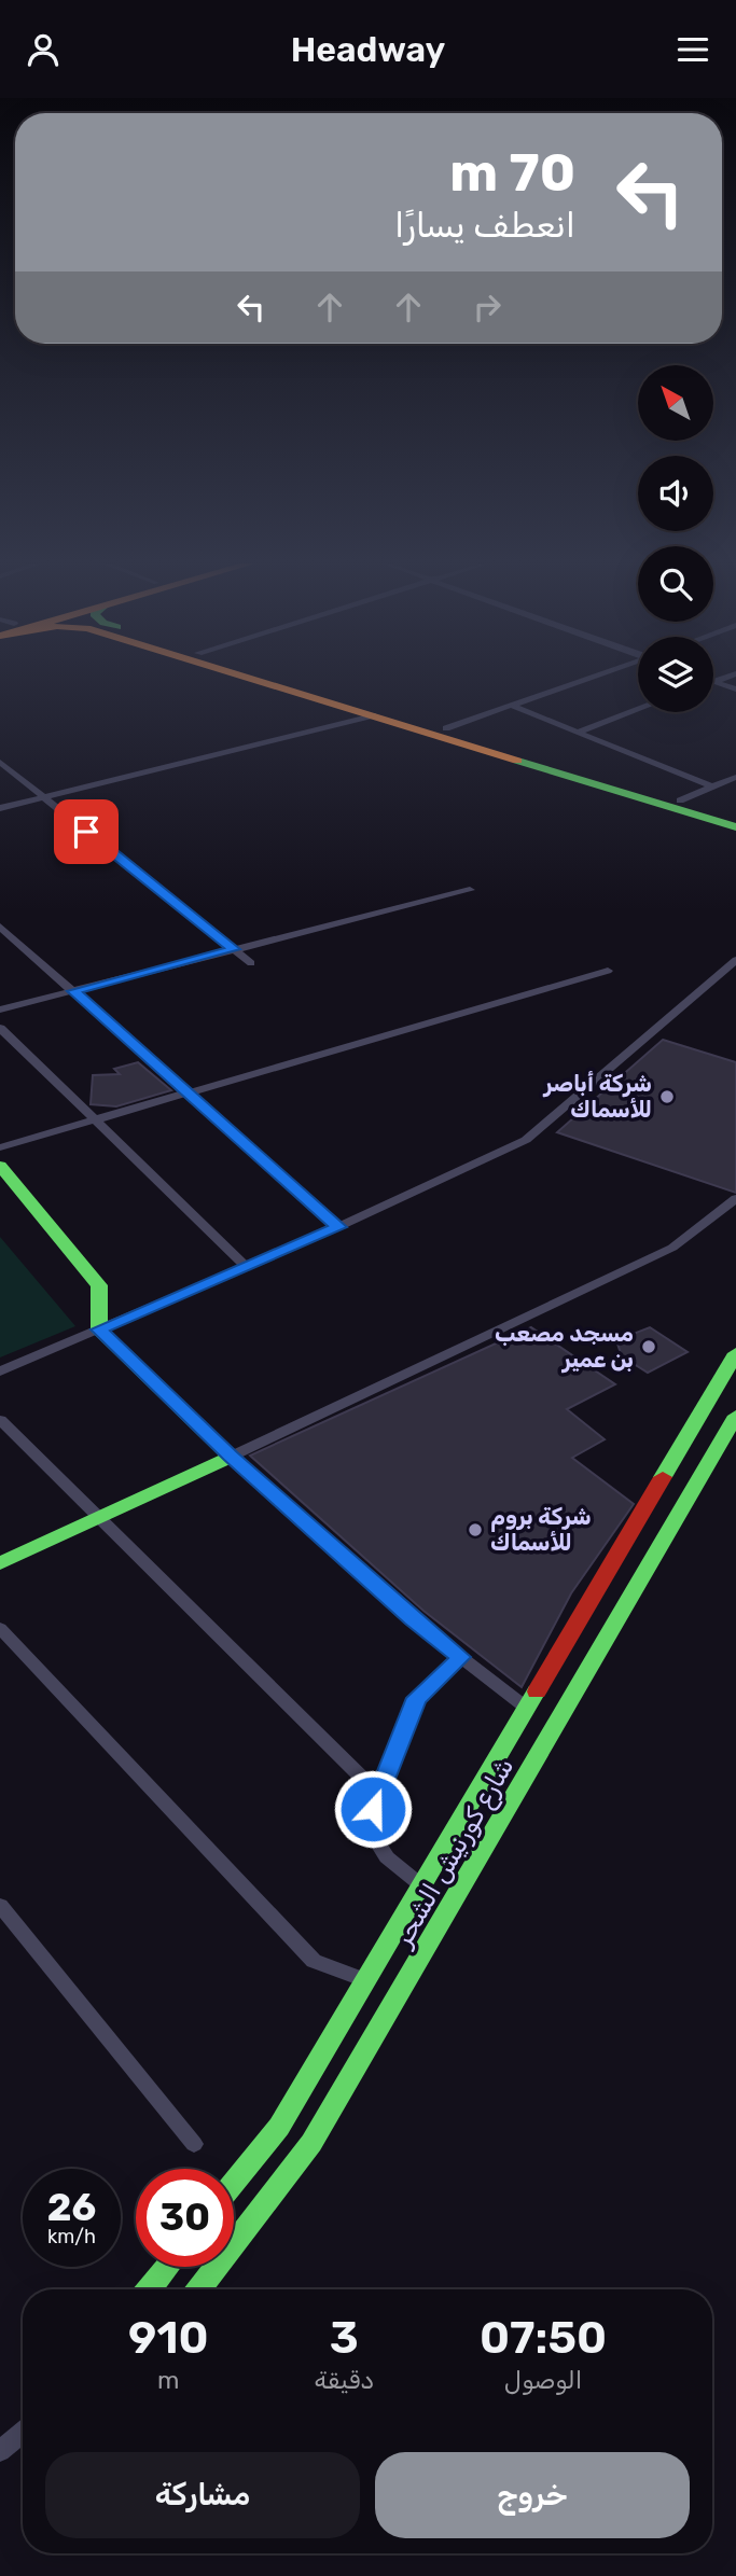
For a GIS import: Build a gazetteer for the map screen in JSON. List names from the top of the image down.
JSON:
{
  "streets": {
    "street": ["شارع كورنيش الشحر"]
  },
  "places": ["شركة أباصر للأسماك", "مسجد مصعب بن عمير", "شركة بروم للأسماك"],
  "north": "top left",
  "page": {
    "header": "Headway",
    "turn": ["70 m", "انعطف يسارًا"],
    "speed": "26 km/h",
    "limit": "30",
    "eta": [
      "07:50",
      "الوصول",
      "3",
      "دقيقة",
      "910",
      "m"
    ],
    "buttons": ["خروج", "مشاركة"]
  }
}
